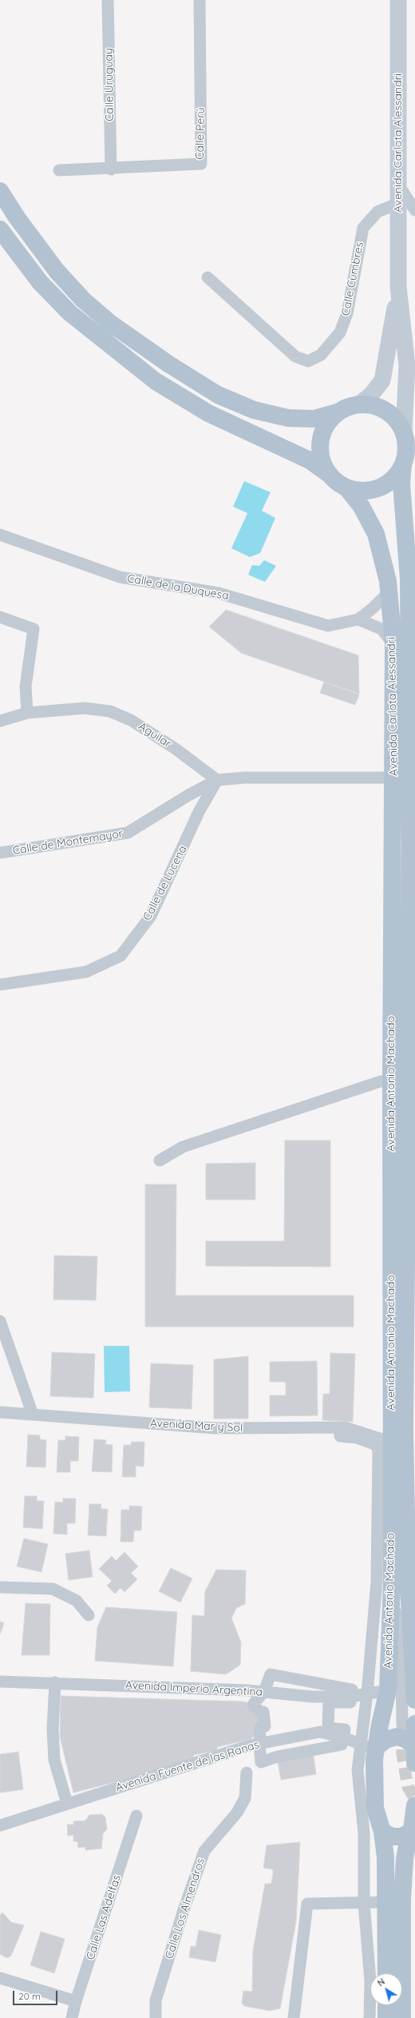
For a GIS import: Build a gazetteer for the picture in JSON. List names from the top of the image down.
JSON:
{
  "streets": {
    "main road": ["Avenida Carlota Alessandri", "Avenida Antonio Machado"],
    "street": [
      "Calle Uruguay",
      "Calle Perú",
      "Calle Cumbres",
      "Calle de la Duquesa",
      "Aguilar",
      "Calle de Montemayor",
      "Calle de Lucena",
      "Avenida Mar y Sol",
      "Avenida Imperio Argentina",
      "Avenida Fuente de las Ranas",
      "Calle Los Almendros",
      "Calle Las Adelfas"
    ]
  },
  "crossings": [
    ["Calle Uruguay", "Calle Perú"],
    ["Avenida Carlota Alessandri", "Calle Cumbres"],
    ["Avenida Carlota Alessandri", "Avenida Antonio Machado"],
    ["Aguilar", "Calle de Montemayor"],
    ["Aguilar", "Calle de Lucena"],
    ["Calle de Montemayor", "Calle de Lucena"],
    ["Avenida Antonio Machado", "Avenida Mar y Sol"],
    ["Avenida Antonio Machado", "Avenida Imperio Argentina"],
    ["Avenida Antonio Machado", "Avenida Fuente de las Ranas"]
  ],
  "scale_bar": "20 m",
  "north": "top left"
}
